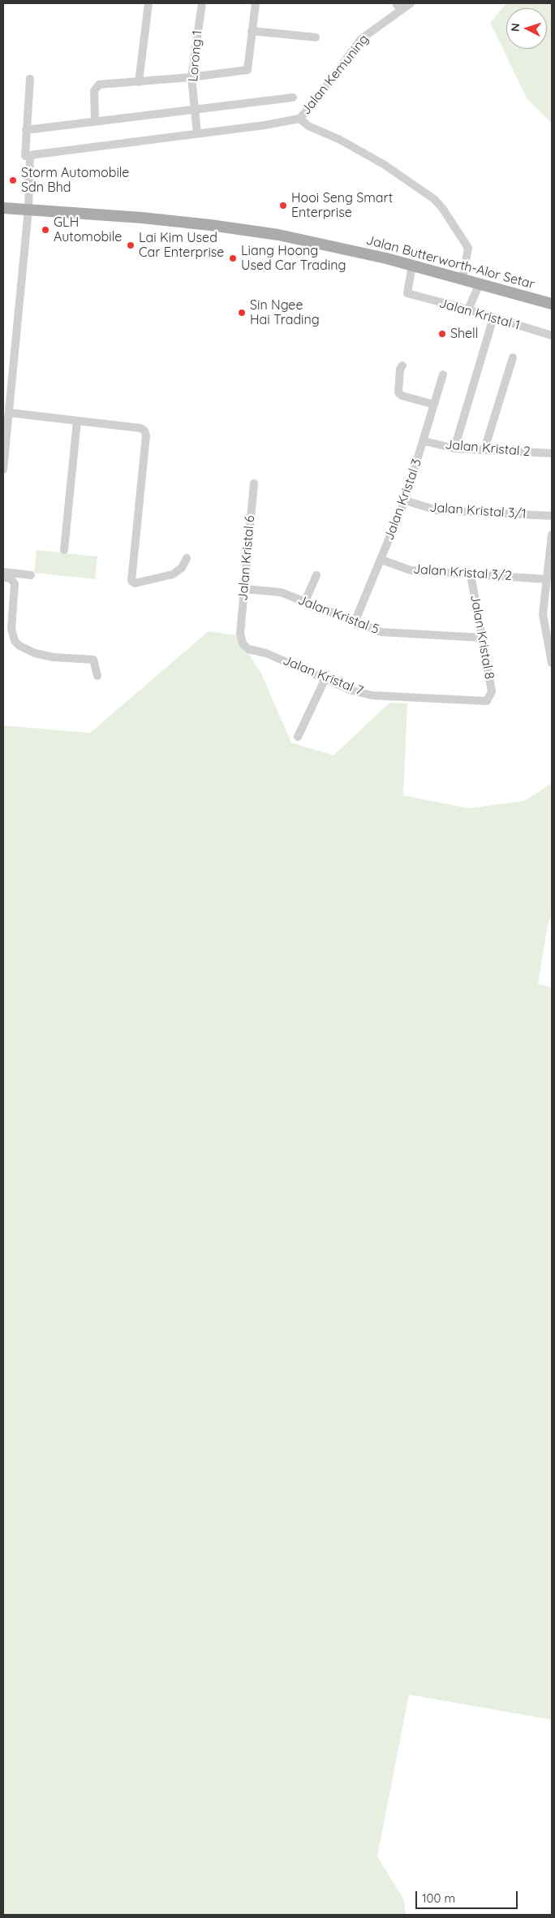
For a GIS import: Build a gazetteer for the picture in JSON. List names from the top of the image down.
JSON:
{
  "streets": {
    "main road": ["Jalan Butterworth-Alor Setar"],
    "street": [
      "Lorong 1",
      "Jalan Kemuning",
      "Jalan Kristal 1",
      "Jalan Kristal 2",
      "Jalan Kristal 3",
      "Jalan Kristal 3/1",
      "Jalan Kristal 6",
      "Jalan Kristal 3/2",
      "Jalan Kristal 5",
      "Jalan Kristal 8",
      "Jalan Kristal 7"
    ]
  },
  "crossings": [
    ["Jalan Butterworth-Alor Setar", "Jalan Kristal 1"],
    ["Jalan Kristal 2", "Jalan Kristal 3"],
    ["Jalan Kristal 3", "Jalan Kristal 3/1"],
    ["Jalan Kristal 3", "Jalan Kristal 3/2"],
    ["Jalan Kristal 3", "Jalan Kristal 5"],
    ["Jalan Kristal 6", "Jalan Kristal 5"],
    ["Jalan Kristal 6", "Jalan Kristal 7"],
    ["Jalan Kristal 3/2", "Jalan Kristal 8"],
    ["Jalan Kristal 5", "Jalan Kristal 8"],
    ["Jalan Kristal 8", "Jalan Kristal 7"]
  ],
  "places": [
    "Storm Automobile Sdn Bhd",
    "Hooi Seng Smart Enterprise",
    "GLH Automobile",
    "Lai Kim Used Car Enterprise",
    "Liang Hoong Used Car Trading",
    "Sin Ngee Hai Trading",
    "Shell"
  ],
  "scale_bar": "100 m",
  "north": "left"
}
